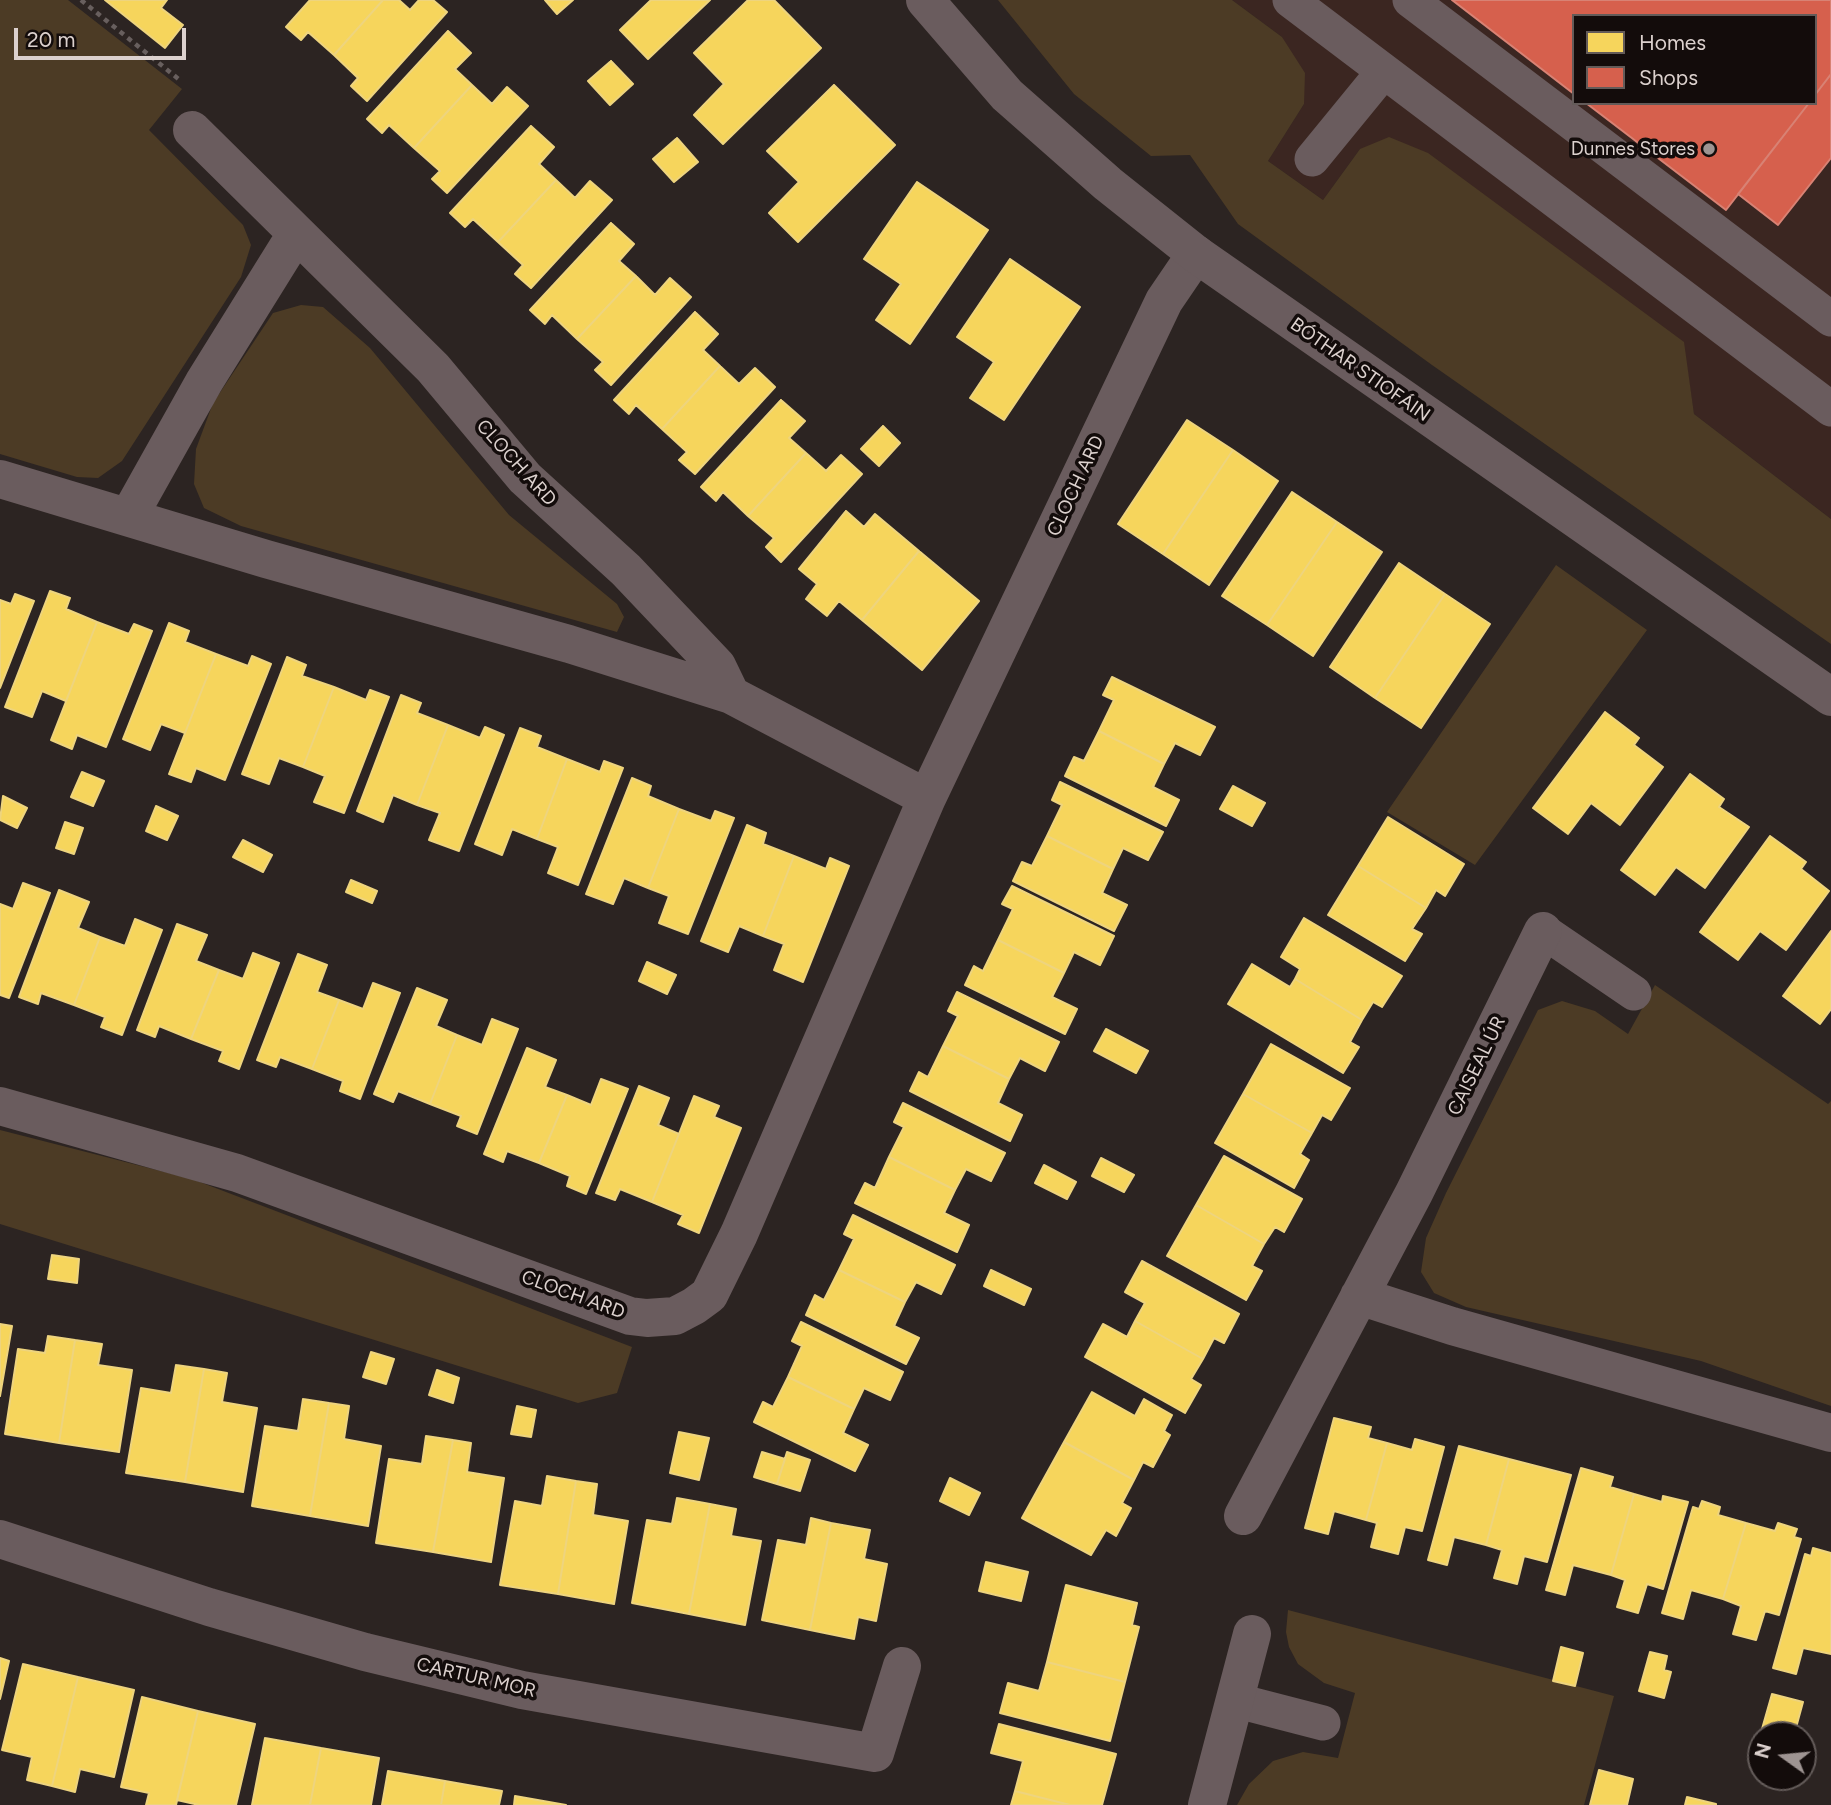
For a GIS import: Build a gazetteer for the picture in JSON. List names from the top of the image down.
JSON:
{
  "streets": {
    "street": [
      "BÓTHAR STIOFÁIN",
      "CLOCH ARD",
      "CAISEAL ÚR",
      "CARTUR MOR"
    ]
  },
  "crossings": [
    ["BÓTHAR STIOFÁIN", "CLOCH ARD"]
  ],
  "places": ["Dunnes Stores"],
  "legend": ["Homes", "Shops"],
  "scale_bar": "20 m",
  "north": "left"
}
